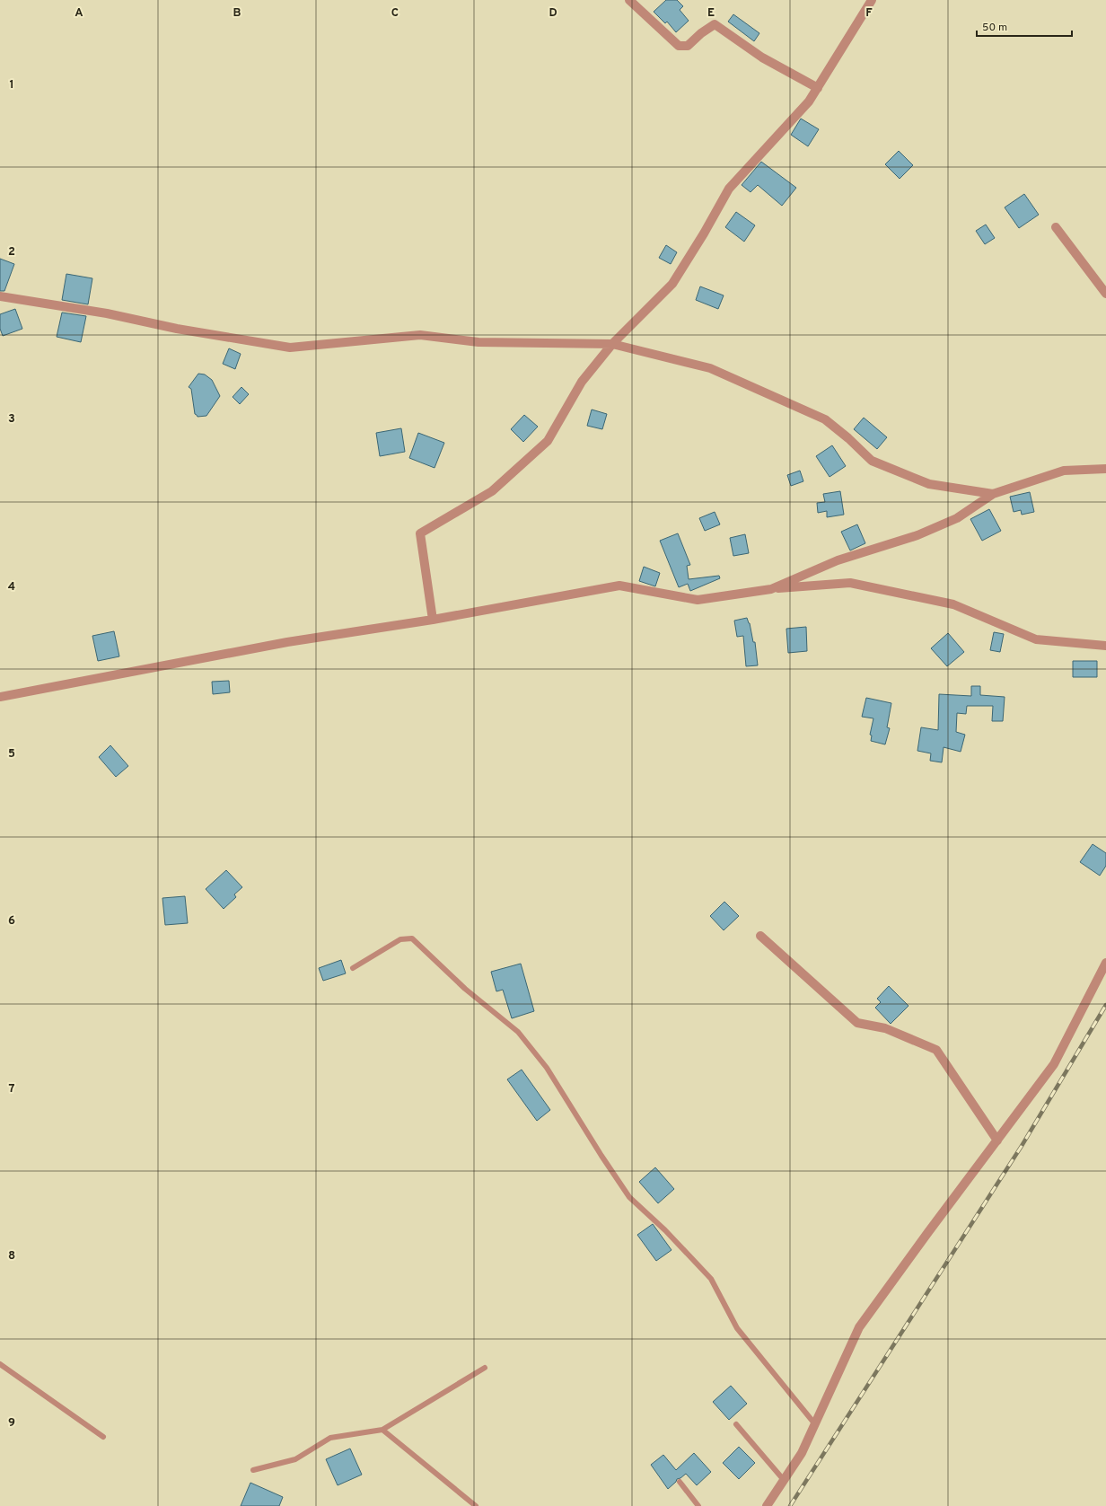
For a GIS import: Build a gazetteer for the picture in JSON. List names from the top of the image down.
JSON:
{
  "scale_bar": "50 m",
  "grid": {
    "columns": [
      "A",
      "B",
      "C",
      "D",
      "E",
      "F"
    ],
    "rows": [
      "1",
      "2",
      "3",
      "4",
      "5",
      "6",
      "7",
      "8",
      "9"
    ]
  }
}
